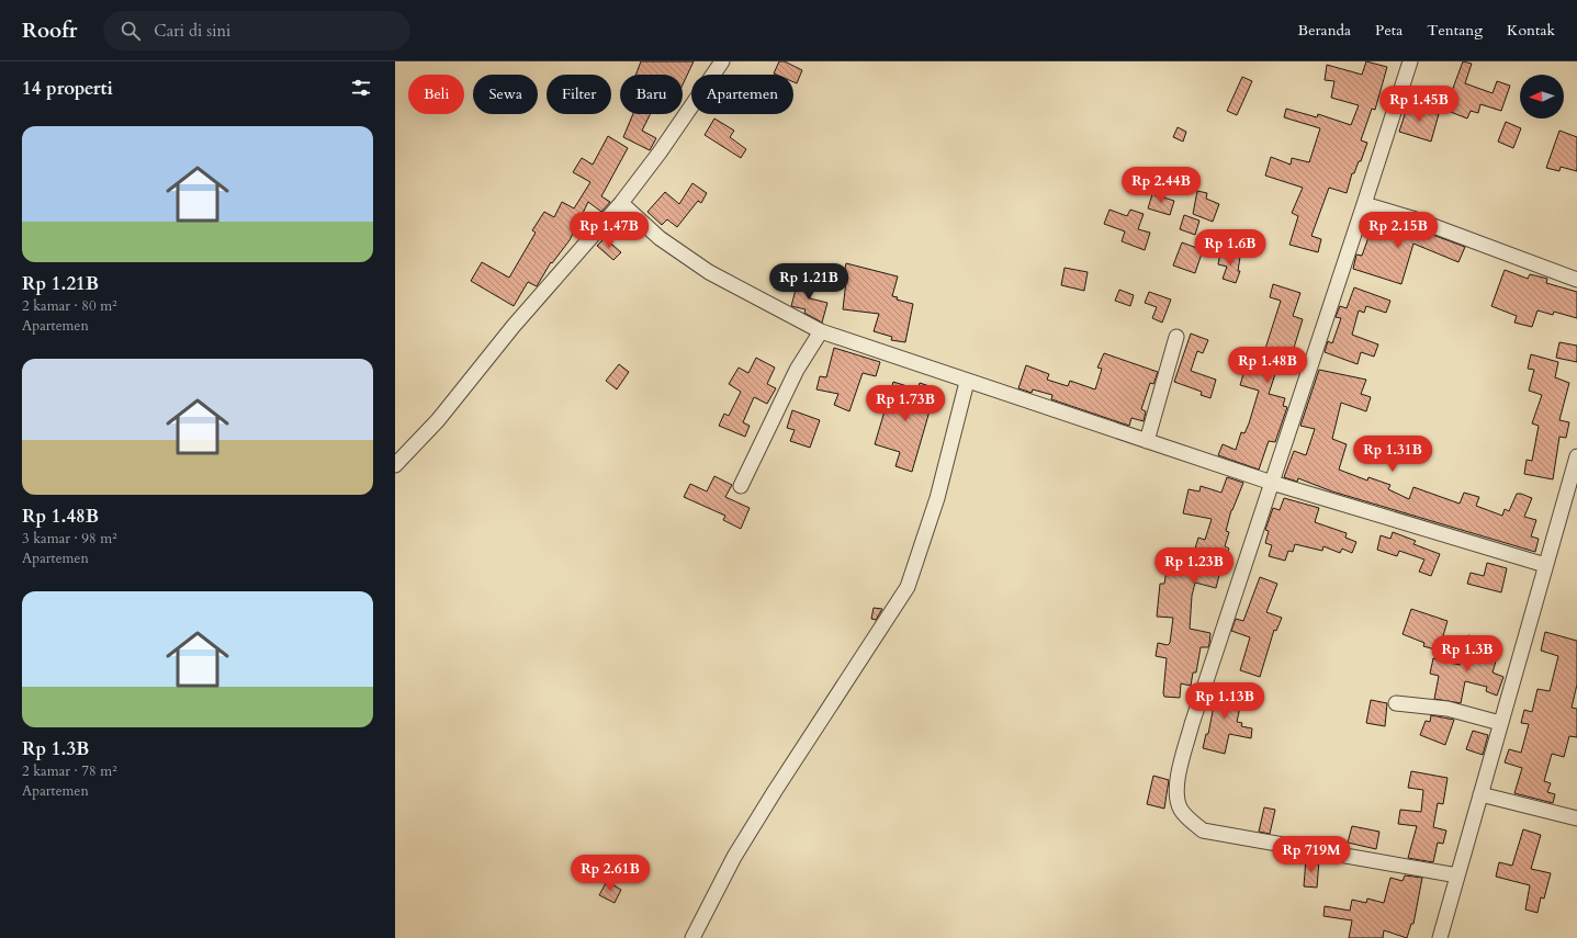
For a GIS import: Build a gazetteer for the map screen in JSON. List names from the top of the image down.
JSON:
{
  "north": "left",
  "page": {
    "header": "Roofr",
    "search": "Cari di sini",
    "nav": [
      "Beranda",
      "Peta",
      "Tentang",
      "Kontak"
    ],
    "heading": "14 properti",
    "chip": [
      "Beli",
      "Sewa",
      "Filter",
      "Baru",
      "Apartemen"
    ],
    "price": [
      "Rp 1.45B",
      "Rp 2.44B",
      "Rp 1.47B",
      "Rp 2.15B",
      "Rp 1.6B",
      "Rp 1.21B",
      "Rp 1.48B",
      "Rp 1.73B",
      "Rp 1.31B",
      "Rp 1.23B",
      "Rp 1.3B",
      "Rp 1.13B",
      "Rp 719M",
      "Rp 2.61B"
    ],
    "list": [
      {
        "name": "Rp 1.21B",
        "note": "2 kamar · 80 m² · Apartemen"
      },
      {
        "name": "Rp 1.48B",
        "note": "3 kamar · 98 m² · Apartemen"
      },
      {
        "name": "Rp 1.3B",
        "note": "2 kamar · 78 m² · Apartemen"
      }
    ]
  }
}
